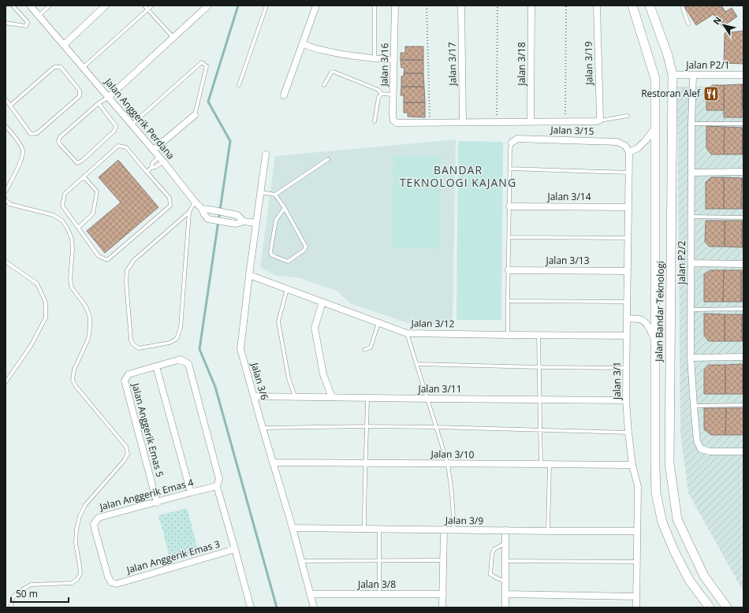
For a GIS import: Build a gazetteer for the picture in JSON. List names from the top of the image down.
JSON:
{
  "streets": {
    "street": [
      "Jalan 3/19",
      "Jalan 3/17",
      "Jalan 3/18",
      "Jalan 3/16",
      "Jalan P2/1",
      "Jalan Anggerik Perdana",
      "Jalan 3/15",
      "Jalan 3/14",
      "Jalan 3/13",
      "Jalan P2/2",
      "Jalan Bandar Teknologi",
      "Jalan 3/12",
      "Jalan 3/1",
      "Jalan 3/6",
      "Jalan 3/11",
      "Jalan Anggerik Emas 5",
      "Jalan 3/10",
      "Jalan Anggerik Emas 4",
      "Jalan 3/9",
      "Jalan Anggerik Emas 3",
      "Jalan 3/8"
    ]
  },
  "crossings": [
    ["Jalan P2/1", "Jalan P2/2"],
    ["Jalan P2/1", "Jalan Bandar Teknologi"],
    ["Jalan Anggerik Perdana", "Jalan 3/6"],
    ["Jalan 3/15", "Jalan 3/1"],
    ["Jalan 3/14", "Jalan 3/1"],
    ["Jalan 3/13", "Jalan 3/1"],
    ["Jalan 3/12", "Jalan 3/1"],
    ["Jalan 3/12", "Jalan 3/6"],
    ["Jalan 3/1", "Jalan 3/11"],
    ["Jalan 3/1", "Jalan 3/10"],
    ["Jalan 3/1", "Jalan 3/9"],
    ["Jalan 3/6", "Jalan 3/11"],
    ["Jalan 3/6", "Jalan 3/10"],
    ["Jalan 3/6", "Jalan 3/9"],
    ["Jalan 3/6", "Jalan 3/8"],
    ["Jalan Anggerik Emas 5", "Jalan Anggerik Emas 4"],
    ["Jalan Anggerik Emas 4", "Jalan Anggerik Emas 3"]
  ],
  "districts": ["BANDAR TEKNOLOGI KAJANG"],
  "places": {
    "restaurant": ["Restoran Alef"]
  },
  "scale_bar": "50 m",
  "north": "top left"
}
